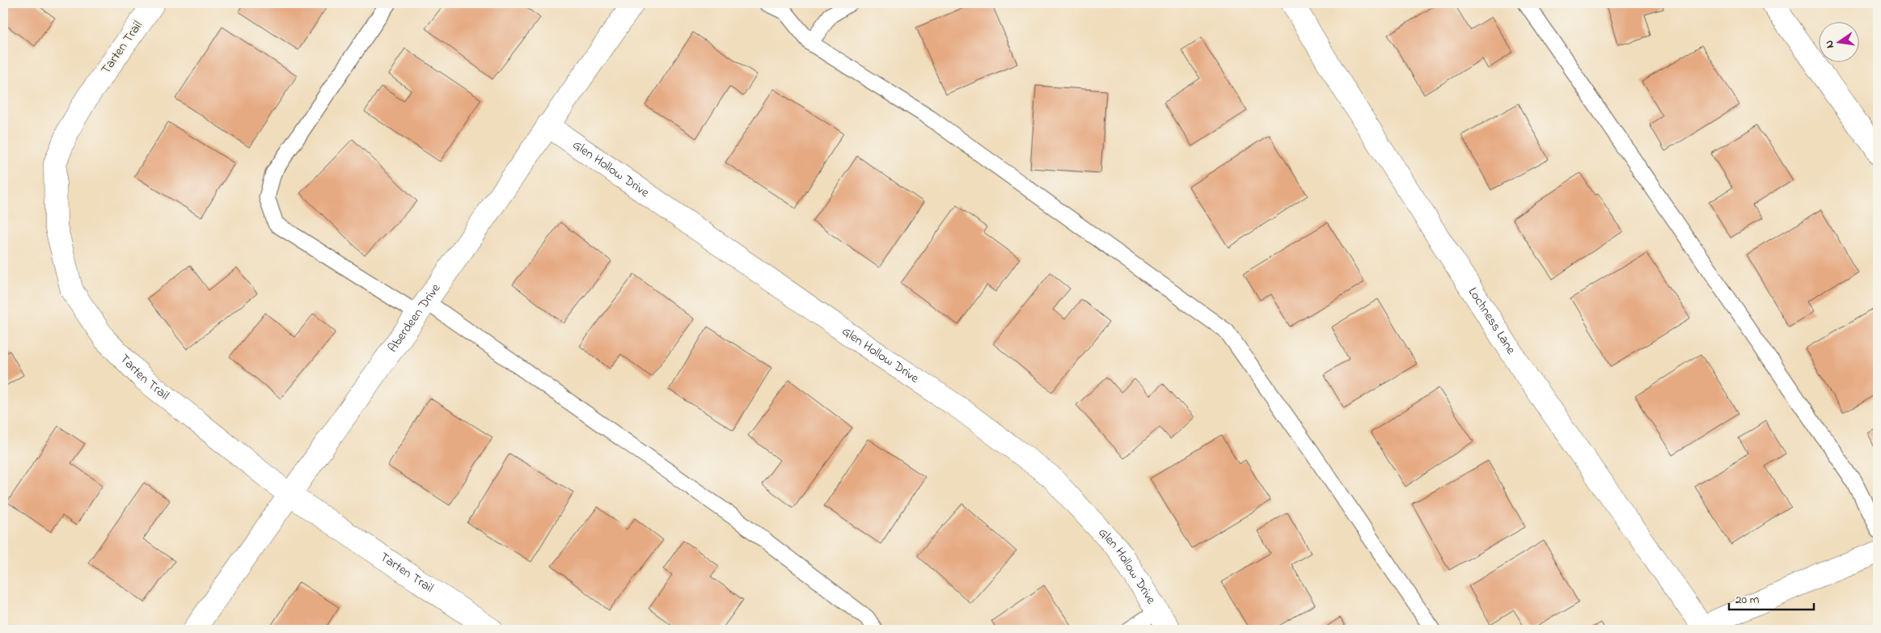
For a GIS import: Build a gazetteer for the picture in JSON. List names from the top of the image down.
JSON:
{
  "streets": {
    "street": [
      "Tarten Trail",
      "Glen Hollow Drive",
      "Aberdeen Drive",
      "Lochness Lane"
    ]
  },
  "crossings": [
    ["Tarten Trail", "Aberdeen Drive"],
    ["Glen Hollow Drive", "Aberdeen Drive"]
  ],
  "scale_bar": "20 m",
  "north": "left"
}
